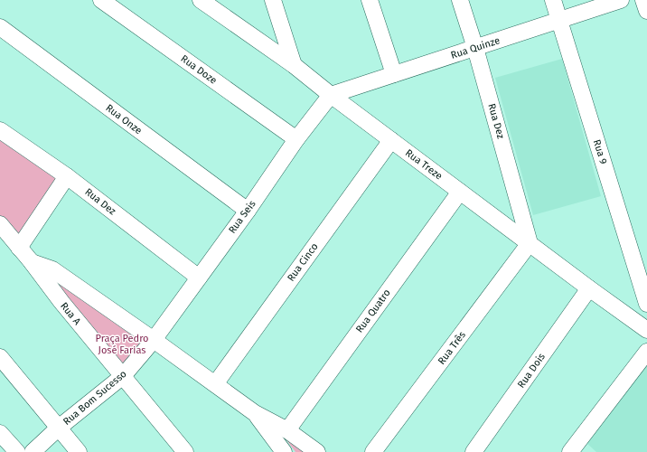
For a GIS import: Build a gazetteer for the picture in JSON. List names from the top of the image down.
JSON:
{
  "streets": {
    "street": [
      "Rua Quinze",
      "Rua Doze",
      "Rua Onze",
      "Rua Dez",
      "Rua 9",
      "Rua Treze",
      "Rua Seis",
      "Rua Cinco",
      "Rua Quatro",
      "Rua A",
      "Rua Três",
      "Rua Dois",
      "Rua Bom Sucesso"
    ]
  },
  "crossings": [
    ["Rua Quinze", "Rua Dez"],
    ["Rua Quinze", "Rua 9"],
    ["Rua Quinze", "Rua Treze"],
    ["Rua Quinze", "Rua Seis"],
    ["Rua Doze", "Rua Seis"],
    ["Rua Onze", "Rua Seis"],
    ["Rua Dez", "Rua Treze"],
    ["Rua Dez", "Rua Seis"],
    ["Rua Dez", "Rua Três"],
    ["Rua Treze", "Rua Seis"],
    ["Rua Treze", "Rua Cinco"],
    ["Rua Treze", "Rua Quatro"],
    ["Rua Treze", "Rua Três"],
    ["Rua Treze", "Rua Dois"],
    ["Rua Seis", "Rua Bom Sucesso"],
    ["Rua A", "Rua Bom Sucesso"]
  ],
  "parks": ["Praça Pedro José Farias"]
}
